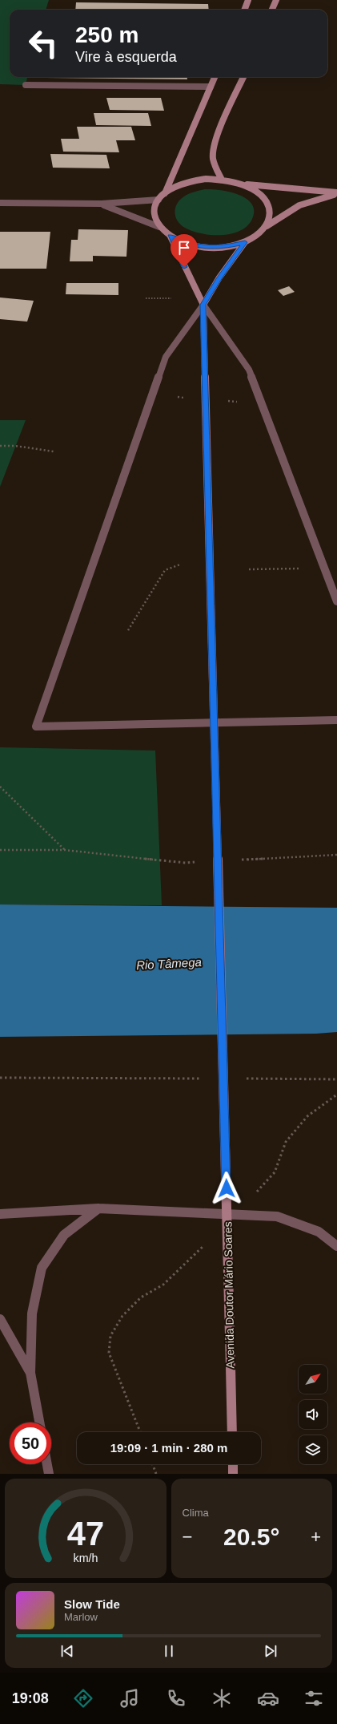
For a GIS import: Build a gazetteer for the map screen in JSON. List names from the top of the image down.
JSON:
{
  "streets": {
    "main road": ["Avenida Doutor Mário Soares"]
  },
  "water": ["Rio Tâmega"],
  "north": "top right",
  "page": {
    "turn": ["250 m", "Vire à esquerda"],
    "limit": "50",
    "trip": "19:09 · 1 min · 280 m",
    "tile": "Clima",
    "heat": ["−", "20.5°", "+"],
    "song": ["Slow Tide", "Marlow"],
    "tabs": "19:08",
    "gauge": ["47", "km/h"]
  }
}
